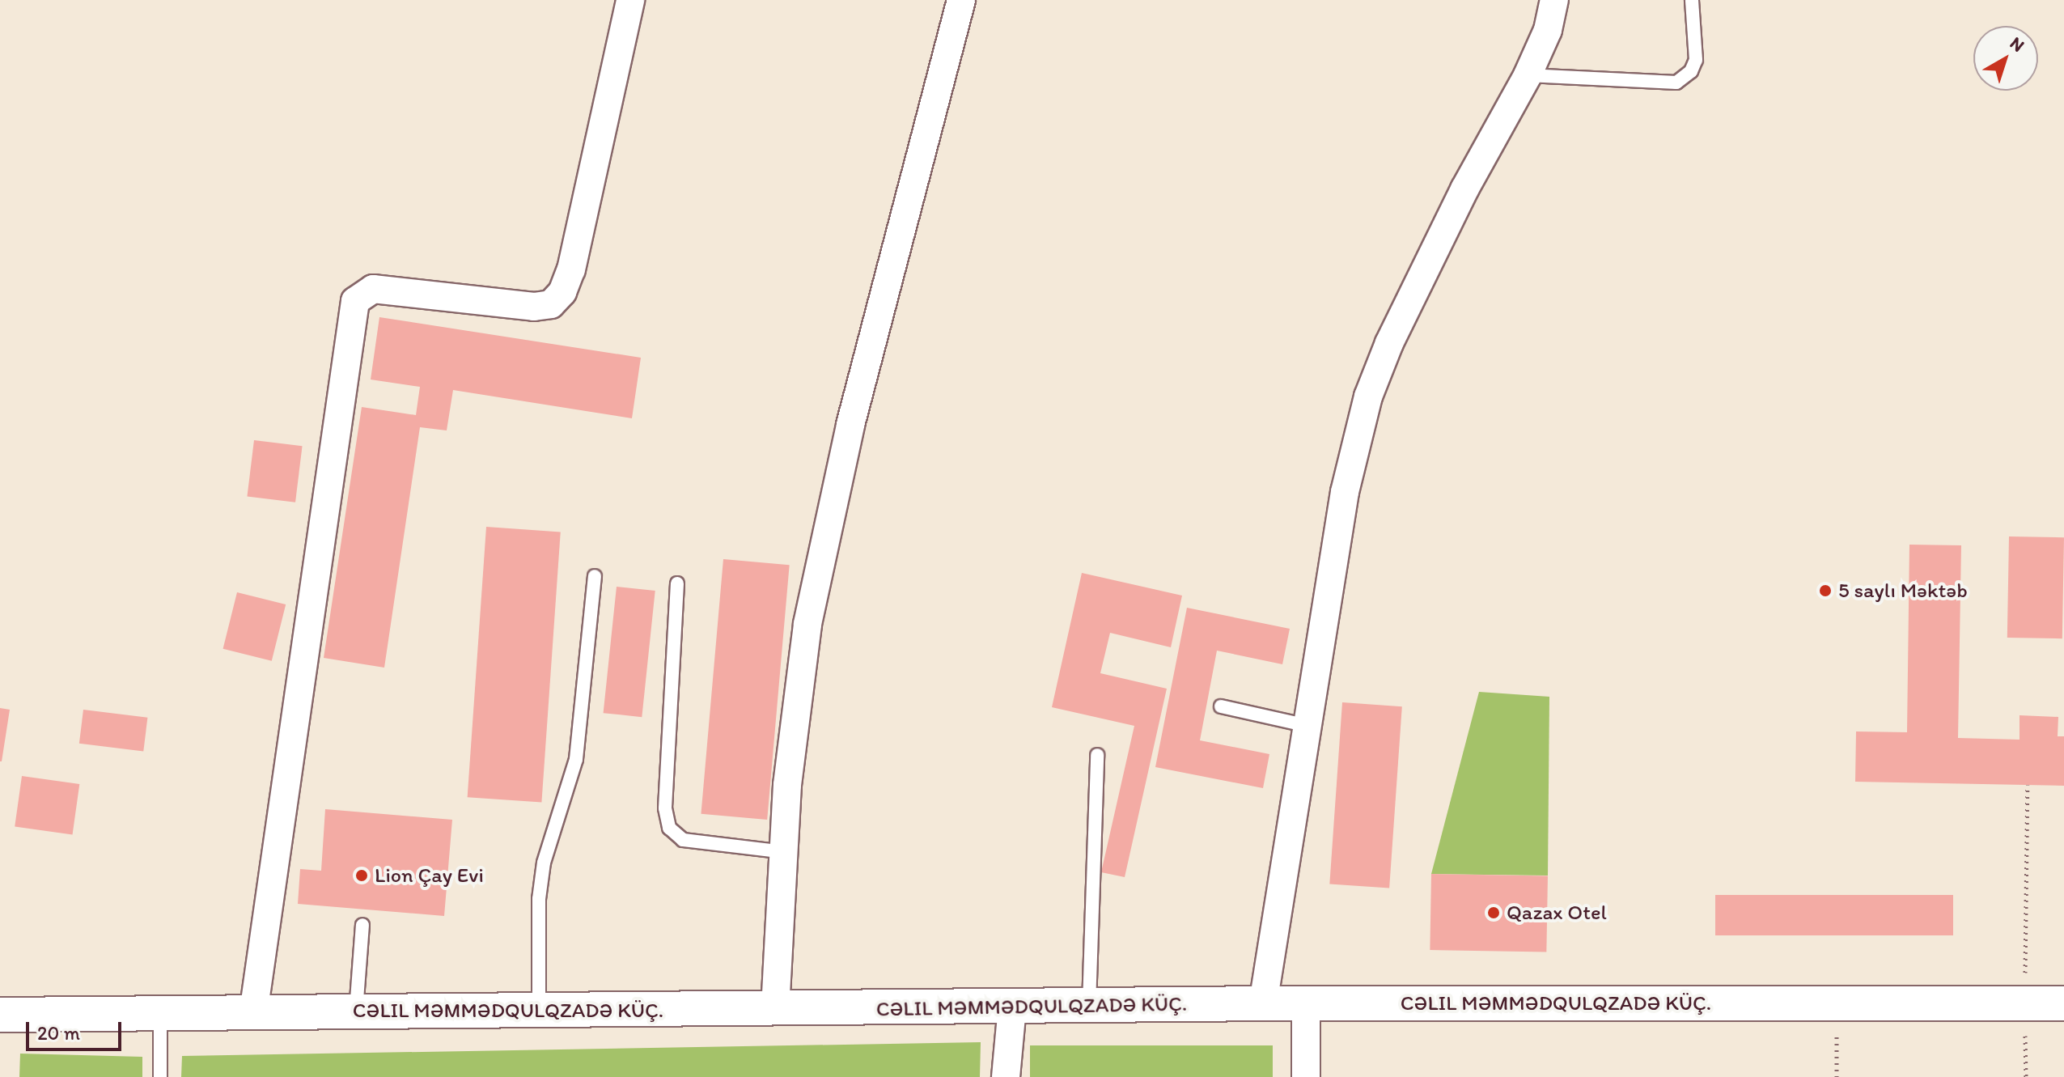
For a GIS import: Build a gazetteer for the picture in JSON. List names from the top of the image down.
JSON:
{
  "streets": {
    "street": ["CƏLIL MƏMMƏDQULQZADƏ KÜÇ."]
  },
  "places": ["5 saylı Məktəb", "Lion Çay Evi", "Qazax Otel"],
  "scale_bar": "20 m",
  "north": "top right"
}
